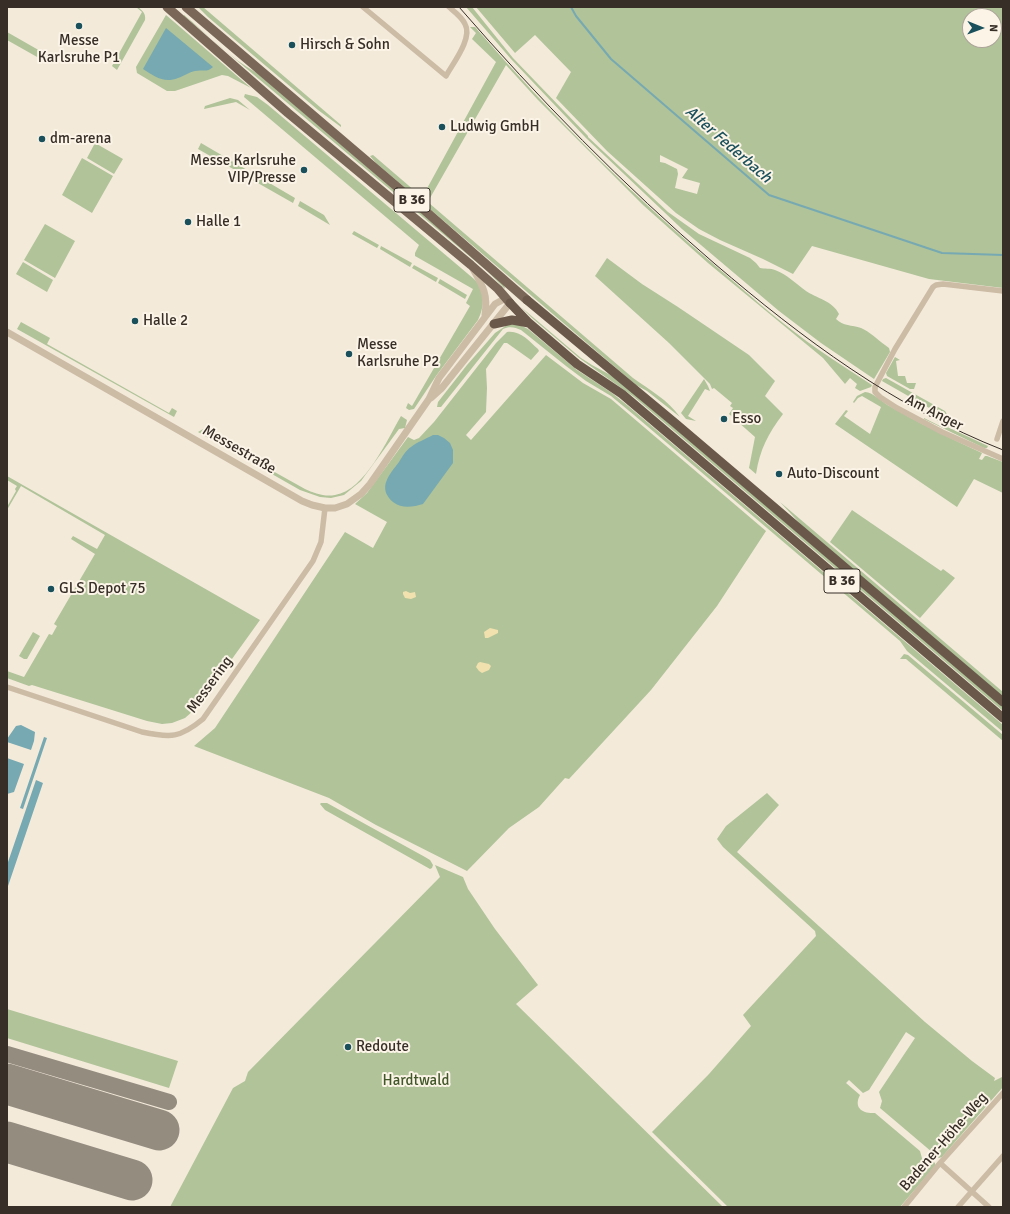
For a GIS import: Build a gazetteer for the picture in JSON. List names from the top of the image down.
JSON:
{
  "streets": {
    "highway": ["B 36"],
    "street": [
      "Am Anger",
      "Messestraße",
      "Messering",
      "Badener-Höhe-Weg"
    ]
  },
  "crossings": [
    ["B 36", "Messestraße"],
    ["Messestraße", "Messering"]
  ],
  "water": ["Alter Federbach"],
  "parks": ["Hardtwald"],
  "places": [
    "Messe Karlsruhe P1",
    "Hirsch & Sohn",
    "Ludwig GmbH",
    "dm-arena",
    "Messe Karlsruhe VIP/Presse",
    "Halle 1",
    "Halle 2",
    "Messe Karlsruhe P2",
    "Esso",
    "Auto-Discount",
    "GLS Depot 75",
    "Redoute"
  ],
  "north": "right"
}
